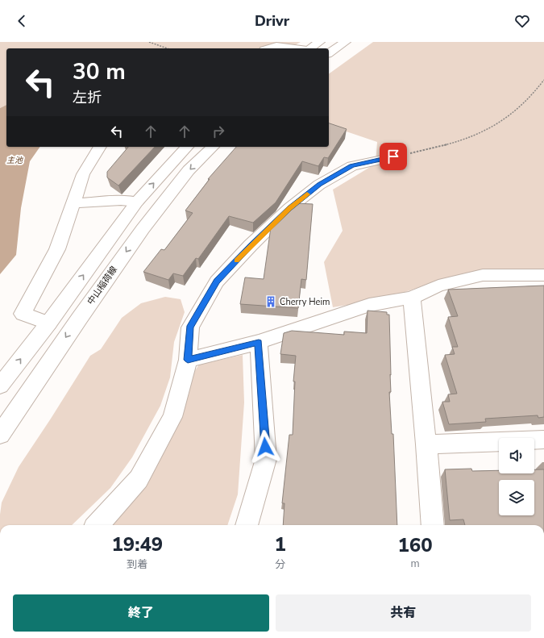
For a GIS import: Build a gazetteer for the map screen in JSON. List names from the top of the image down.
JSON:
{
  "streets": {
    "street": ["中山稲荷線"]
  },
  "water": ["主池"],
  "places": {
    "building": ["Cherry Heim"]
  },
  "page": {
    "header": "Drivr",
    "turn": ["30 m", "左折"],
    "eta": [
      "19:49",
      "到着",
      "1",
      "分",
      "160",
      "m"
    ],
    "buttons": ["終了", "共有"]
  }
}
